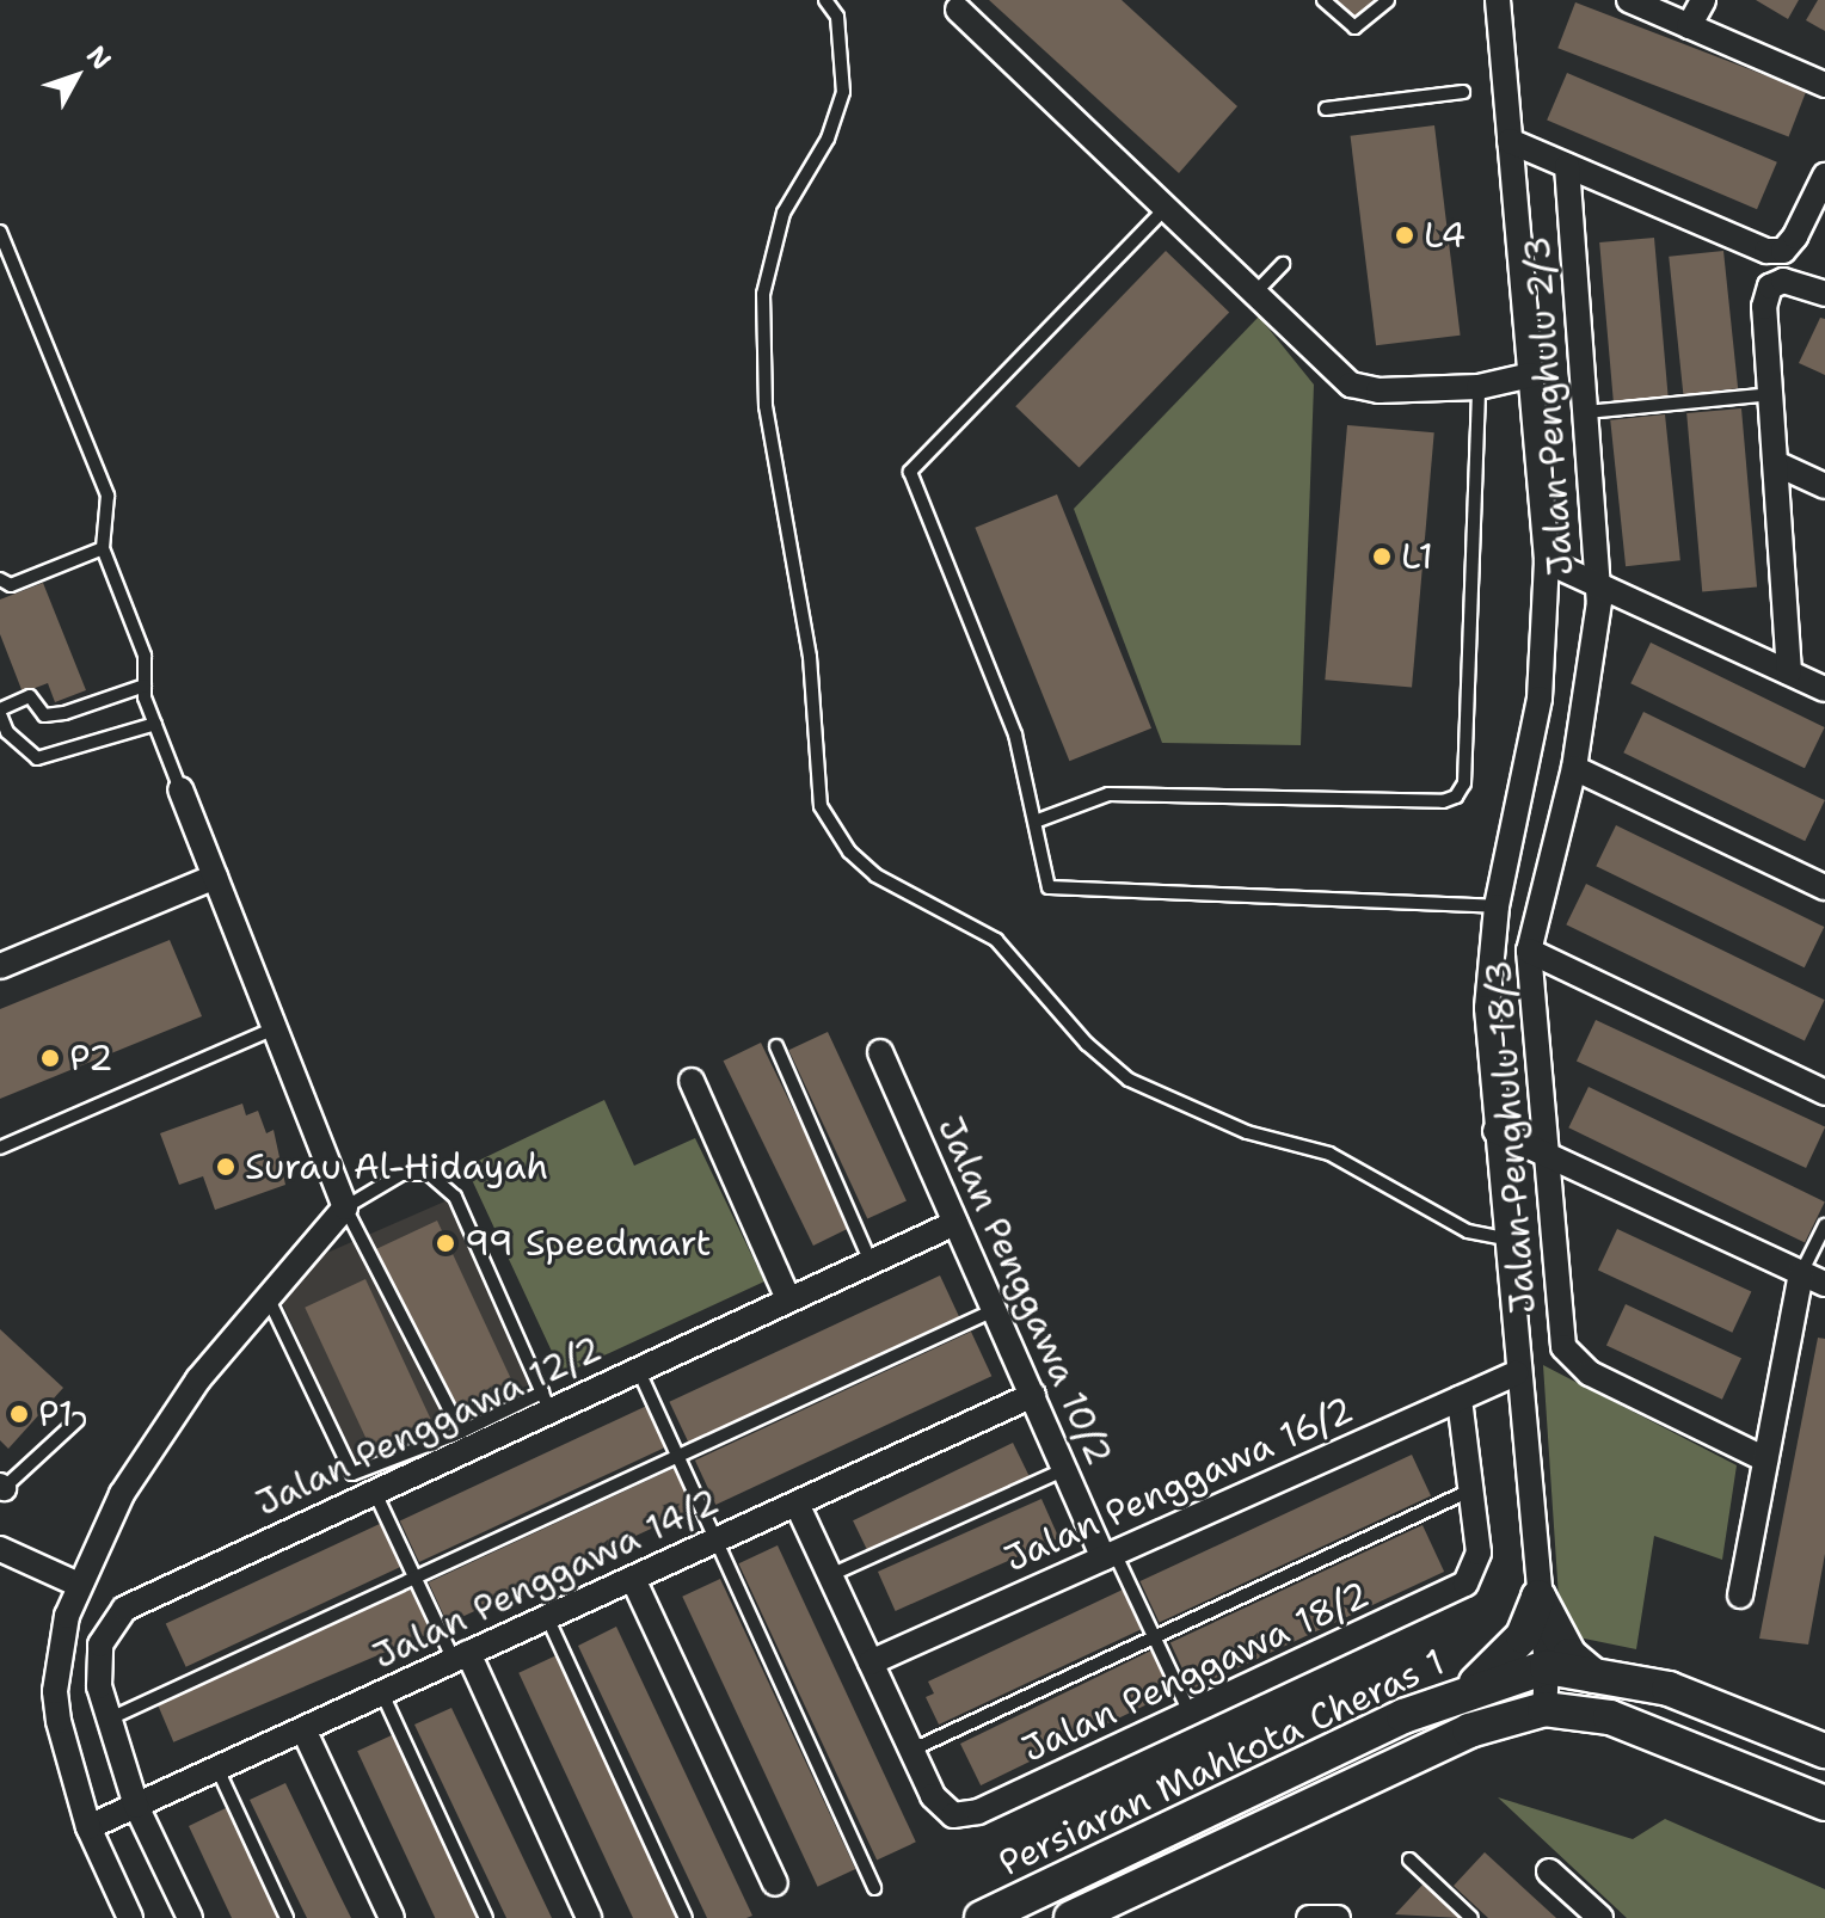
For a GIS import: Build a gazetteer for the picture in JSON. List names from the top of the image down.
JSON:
{
  "streets": {
    "main road": ["Persiaran Mahkota Cheras 1"],
    "street": [
      "Jalan Penghulu 2/3",
      "Jalan Penghulu 18/3",
      "Jalan Penggawa 10/2",
      "Jalan Penggawa 12/2",
      "Jalan Penggawa 16/2",
      "Jalan Penggawa 14/2",
      "Jalan Penggawa 18/2"
    ]
  },
  "crossings": [
    ["Jalan Penghulu 2/3", "Jalan Penghulu 18/3"],
    ["Jalan Penggawa 10/2", "Jalan Penggawa 12/2"],
    ["Jalan Penggawa 10/2", "Jalan Penggawa 16/2"],
    ["Jalan Penggawa 10/2", "Jalan Penggawa 14/2"],
    ["Jalan Penggawa 12/2", "Jalan Penggawa 14/2"]
  ],
  "places": [
    "L4",
    "L1",
    "P2",
    "Surau Al-Hidayah",
    "99 Speedmart",
    "P1"
  ],
  "north": "top right"
}
